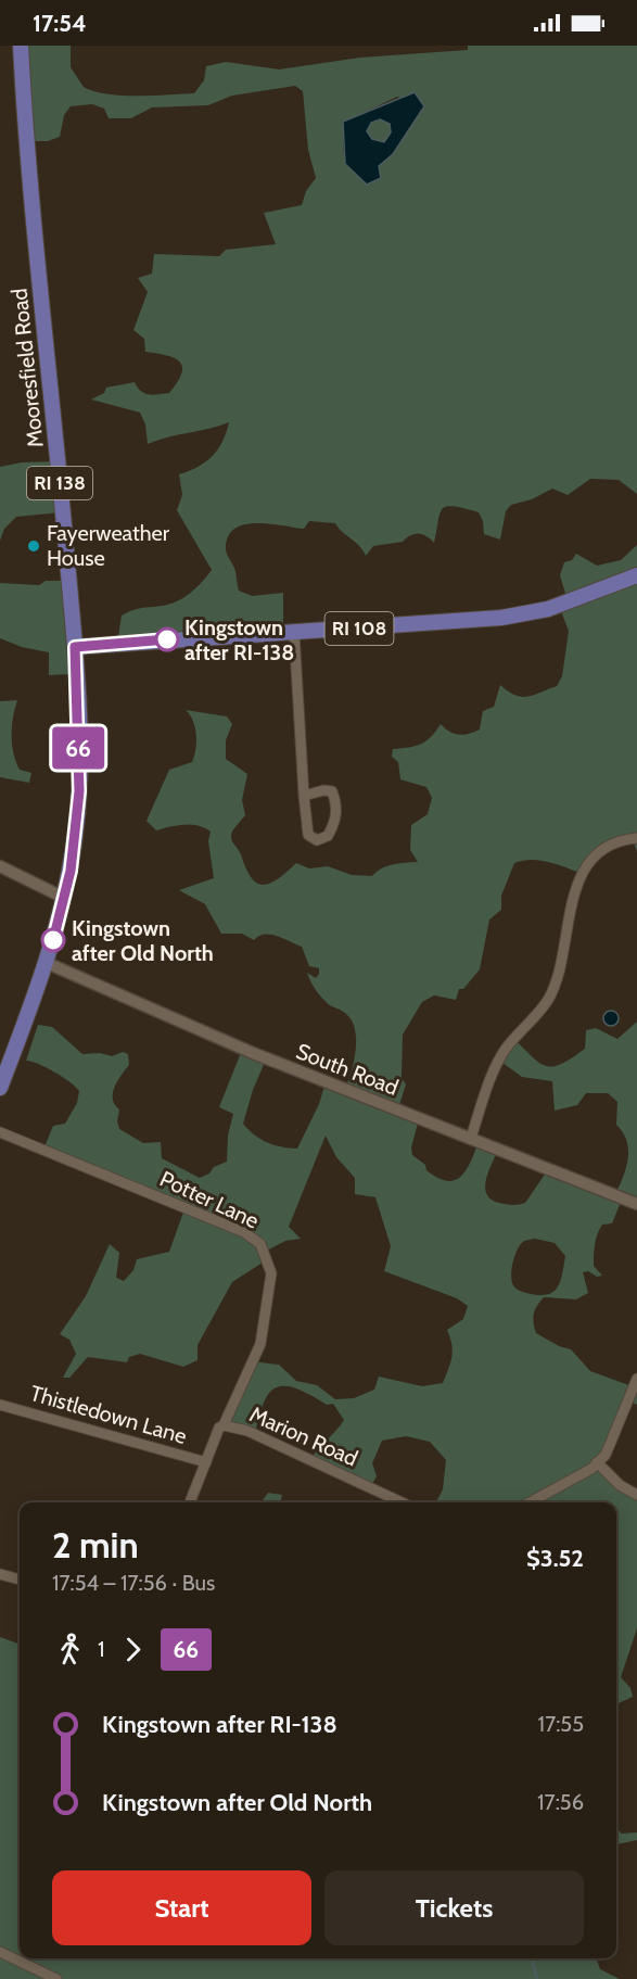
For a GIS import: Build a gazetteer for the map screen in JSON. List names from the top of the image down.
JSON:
{
  "streets": {
    "main road": ["Mooresfield Road", "RI 138", "RI 108"],
    "street": [
      "South Road",
      "Potter Lane",
      "Thistledown Lane",
      "Marion Road"
    ]
  },
  "crossings": [
    ["Mooresfield Road", "RI 138"],
    ["Mooresfield Road", "RI 108"],
    ["RI 138", "RI 108"],
    ["RI 138", "South Road"],
    ["Potter Lane", "Marion Road"],
    ["Thistledown Lane", "Marion Road"]
  ],
  "places": ["Fayerweather House", "Kingstown after RI-138", "Kingstown after Old North"],
  "lines": ["bus line 66"],
  "page": {
    "status": "17:54",
    "on_map": "66",
    "heading": ["2 min", "17:54 – 17:56 · Bus", "$3.52"],
    "legs": ["1", "66"],
    "list": [
      {
        "name": "Kingstown after RI-138",
        "value": "17:55"
      },
      {
        "name": "Kingstown after Old North",
        "value": "17:56"
      }
    ],
    "buttons": ["Start", "Tickets"]
  }
}
